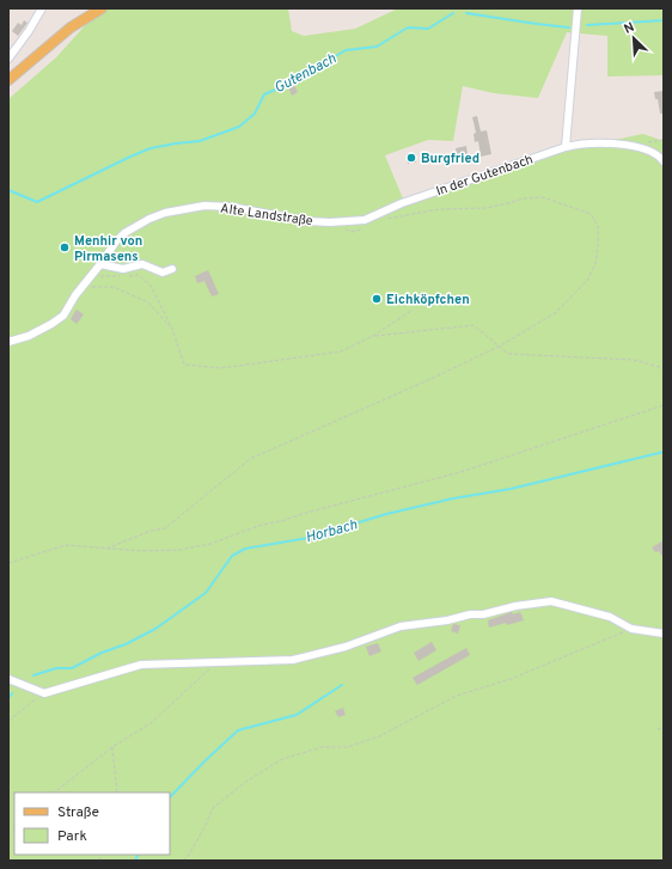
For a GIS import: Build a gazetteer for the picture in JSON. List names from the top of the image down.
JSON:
{
  "streets": {
    "street": ["In der Gutenbach", "Alte Landstraße"]
  },
  "crossings": [
    ["In der Gutenbach", "Alte Landstraße"]
  ],
  "water": ["Gutenbach", "Horbach"],
  "places": ["Burgfried", "Menhir von Pirmasens", "Eichköpfchen"],
  "legend": ["Straße", "Park"],
  "north": "top left"
}
